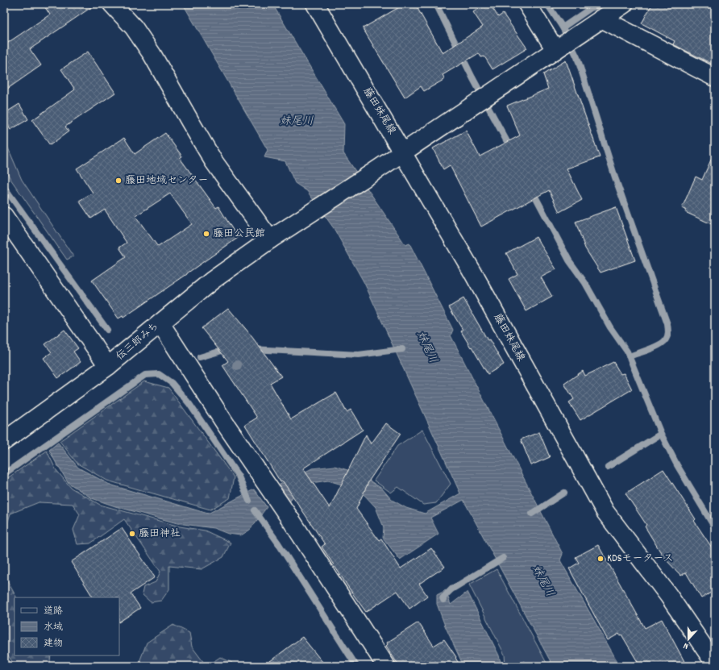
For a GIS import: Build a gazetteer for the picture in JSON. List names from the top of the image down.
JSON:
{
  "streets": {
    "street": ["藤田妹尾線", "伝三郎みち"]
  },
  "crossings": [
    ["藤田妹尾線", "伝三郎みち"]
  ],
  "water": ["妹尾川"],
  "places": [
    "藤田地域センター",
    "藤田公民館",
    "藤田神社",
    "KDSモータース"
  ],
  "legend": ["道路", "水域", "建物"],
  "north": "bottom"
}
